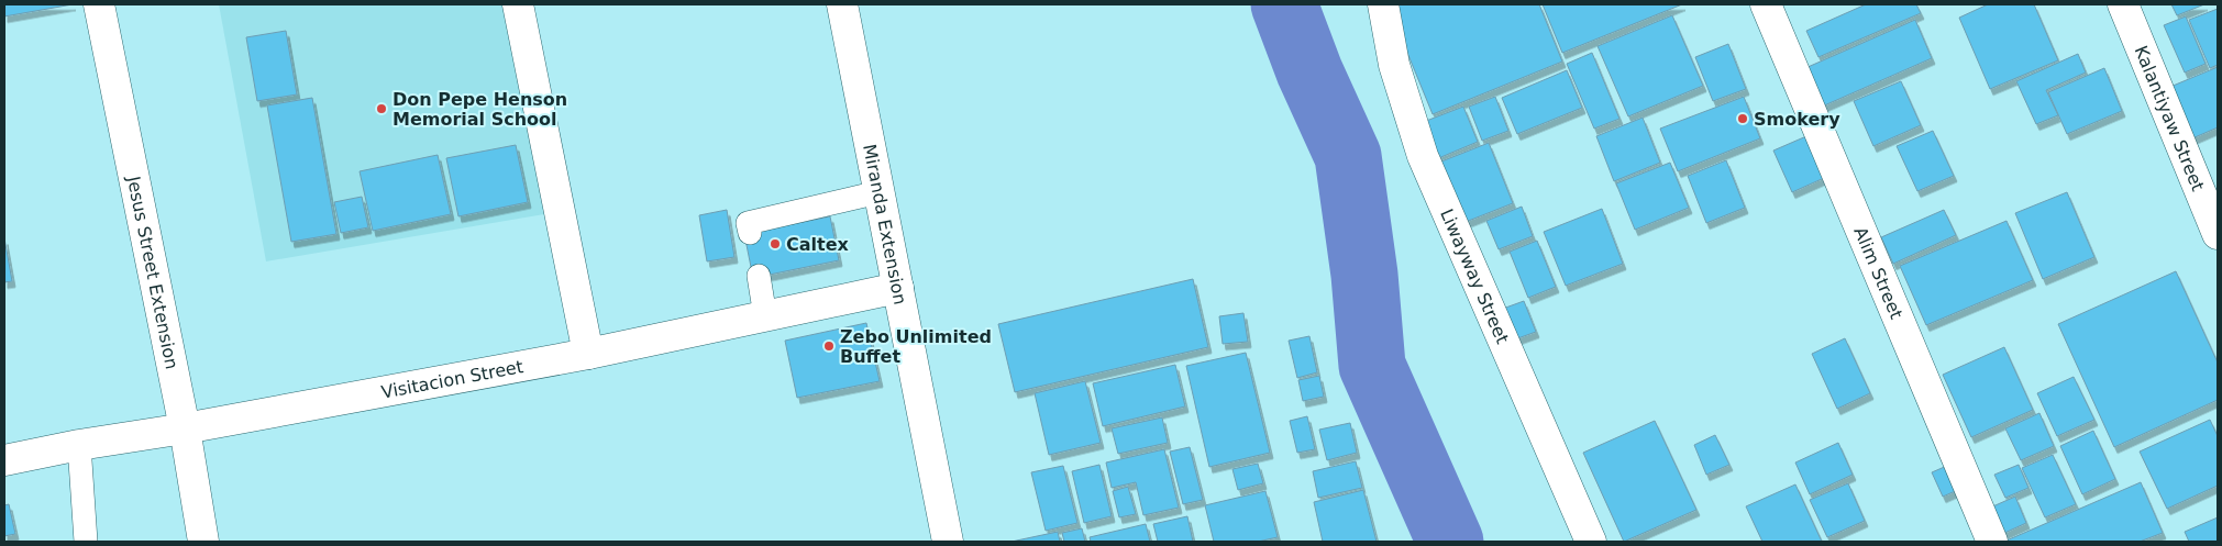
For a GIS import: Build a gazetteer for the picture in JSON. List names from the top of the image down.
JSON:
{
  "streets": {
    "street": [
      "Kalantiyaw Street",
      "Miranda Extension",
      "Jesus Street Extension",
      "Alim Street",
      "Liwayway Street",
      "Visitacion Street"
    ]
  },
  "crossings": [
    ["Miranda Extension", "Visitacion Street"],
    ["Jesus Street Extension", "Visitacion Street"]
  ],
  "places": [
    "Don Pepe Henson Memorial School",
    "Smokery",
    "Caltex",
    "Zebo Unlimited Buffet"
  ]
}
